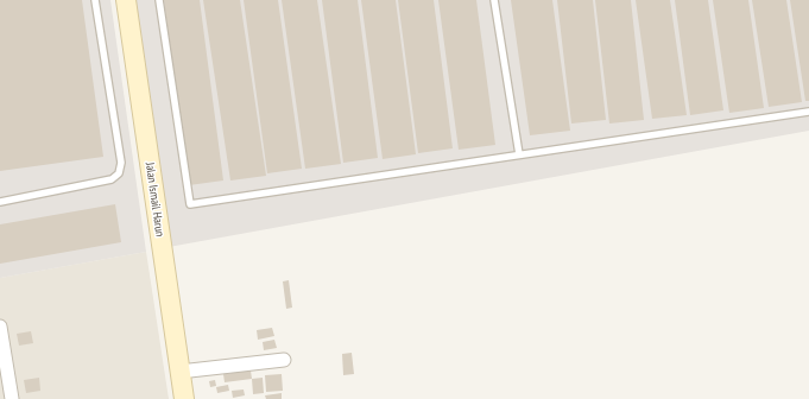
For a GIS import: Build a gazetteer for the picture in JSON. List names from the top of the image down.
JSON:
{
  "streets": {
    "street": ["Jalan Ismail Harun"]
  }
}
